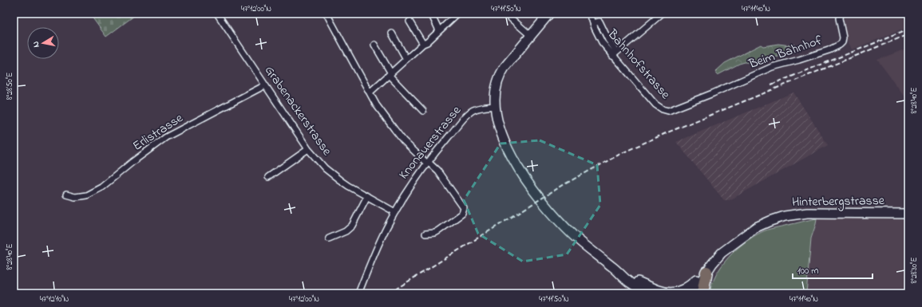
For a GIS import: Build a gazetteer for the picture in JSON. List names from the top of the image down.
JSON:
{
  "streets": {
    "street": [
      "Beim Bahnhof",
      "Bahnhofstrasse",
      "Grabenackerstrasse",
      "Erlistrasse",
      "Knonauerstrasse",
      "Hinterbergstrasse"
    ]
  },
  "crossings": [
    ["Beim Bahnhof", "Bahnhofstrasse"],
    ["Grabenackerstrasse", "Erlistrasse"],
    ["Grabenackerstrasse", "Knonauerstrasse"]
  ],
  "scale_bar": "100 m",
  "north": "left",
  "coordinates": [
    "47°12'00\"N",
    "47°11'50\"N",
    "47°11'40\"N",
    "8°28'50\"E",
    "8°28'40\"E",
    "8°28'30\"E",
    "47°12'10\"N"
  ]
}
